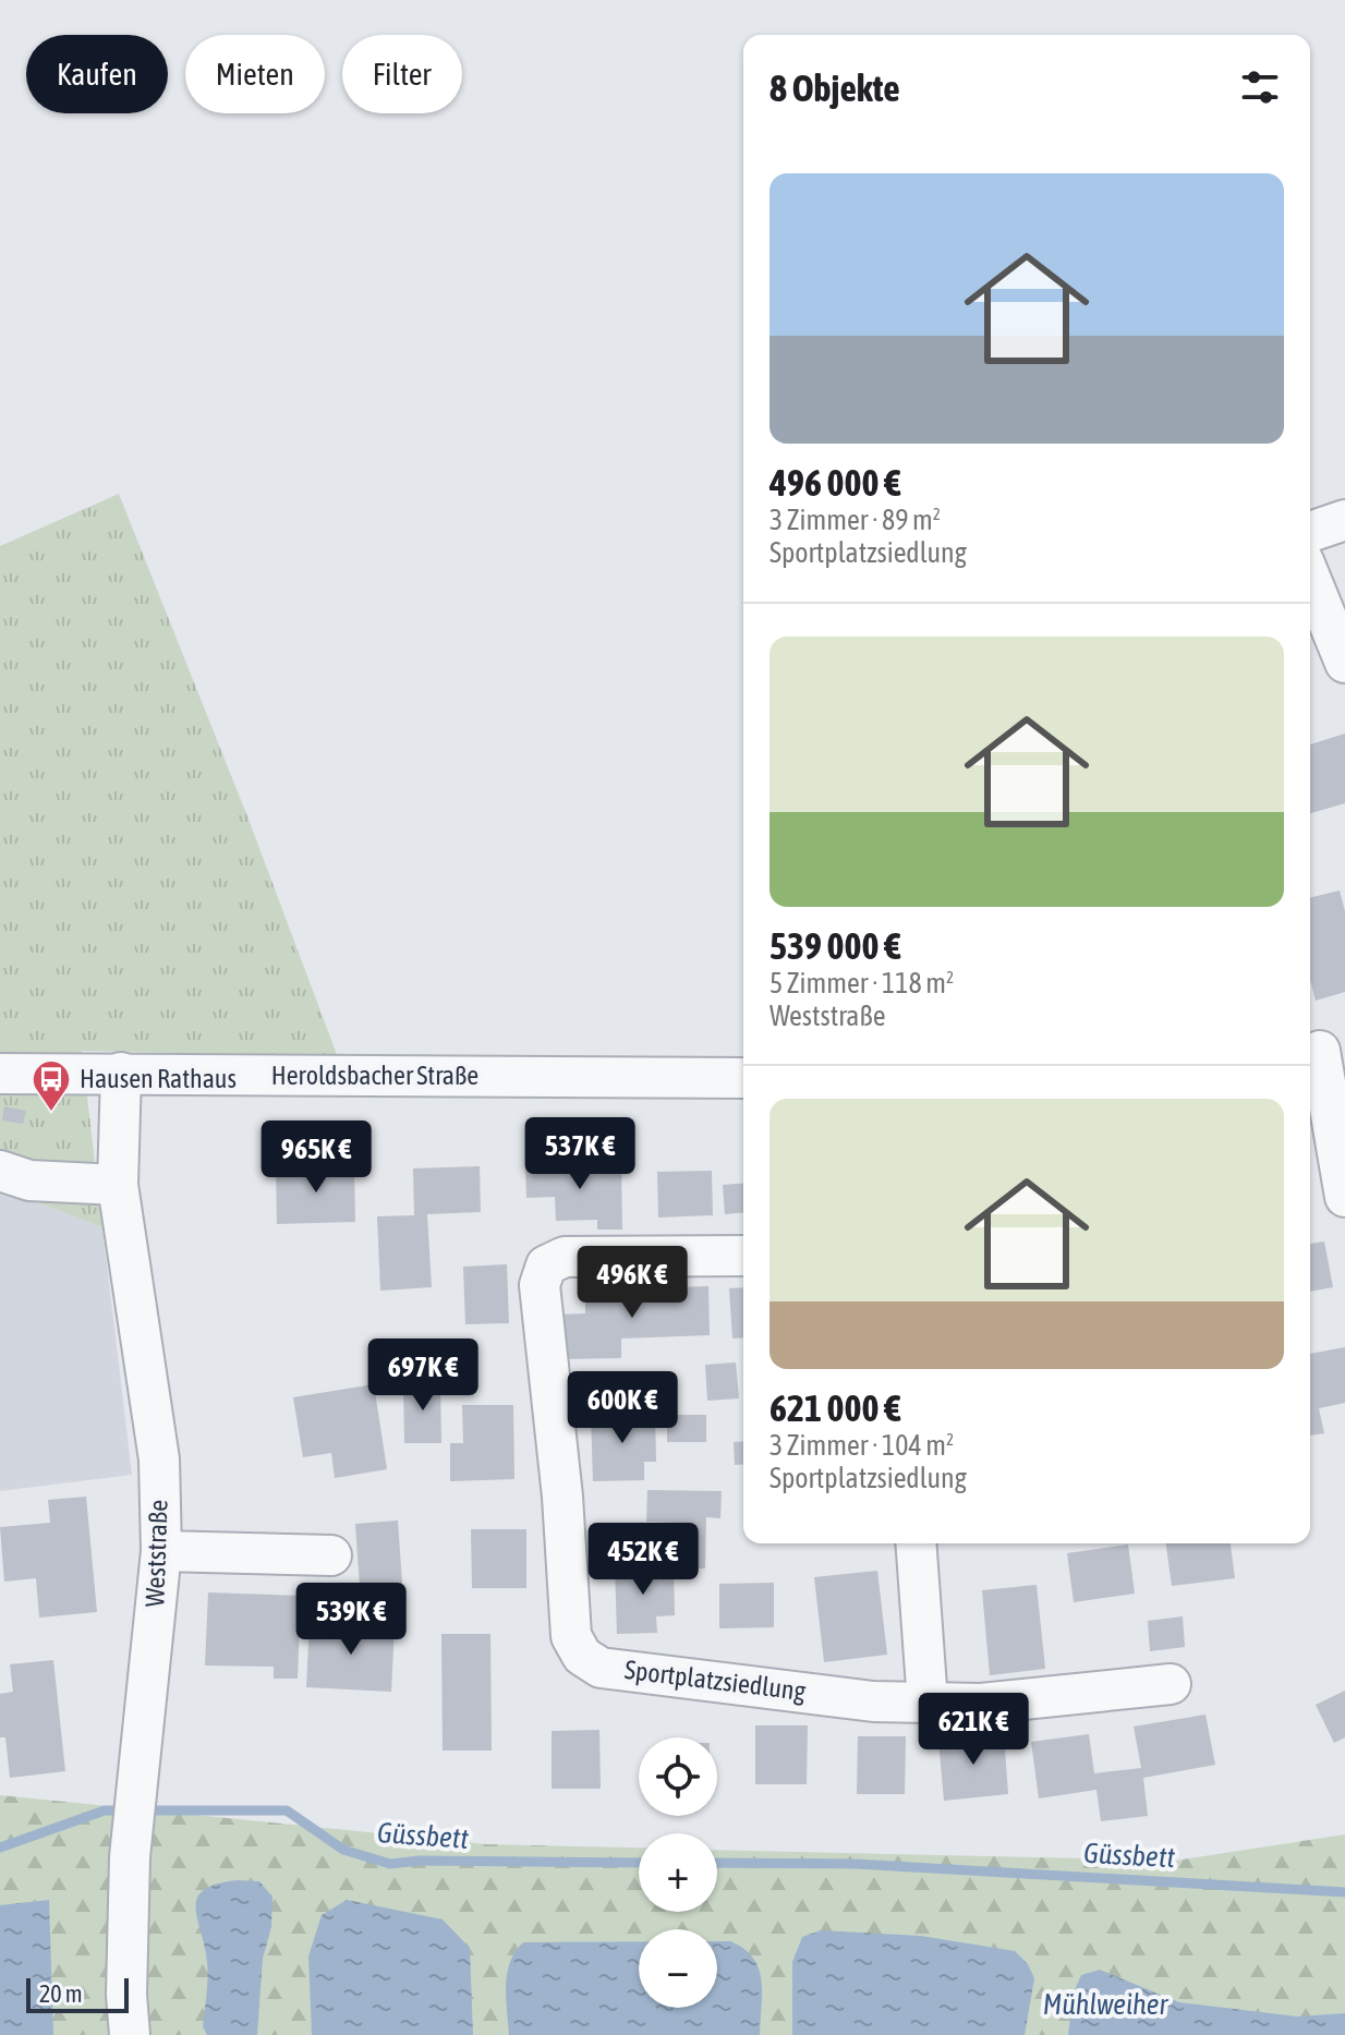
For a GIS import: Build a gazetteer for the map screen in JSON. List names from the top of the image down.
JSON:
{
  "streets": {
    "street": ["Heroldsbacher Straße", "Weststraße", "Sportplatzsiedlung"]
  },
  "crossings": [
    ["Heroldsbacher Straße", "Weststraße"]
  ],
  "water": ["Güssbett", "Mühlweiher"],
  "places": {
    "bus stop": ["Hausen Rathaus"]
  },
  "scale_bar": "20 m",
  "page": {
    "chip": ["Kaufen", "Mieten", "Filter"],
    "heading": "8 Objekte",
    "list": [
      {
        "name": "496 000 €",
        "note": "3 Zimmer · 89 m² · Sportplatzsiedlung"
      },
      {
        "name": "539 000 €",
        "note": "5 Zimmer · 118 m² · Weststraße"
      },
      {
        "name": "621 000 €",
        "note": "3 Zimmer · 104 m² · Sportplatzsiedlung"
      }
    ],
    "price": [
      "537K €",
      "965K €",
      "496K €",
      "697K €",
      "600K €",
      "452K €",
      "539K €",
      "621K €"
    ],
    "map_buttons": ["+", "−"],
    "scale": "20 m"
  }
}
